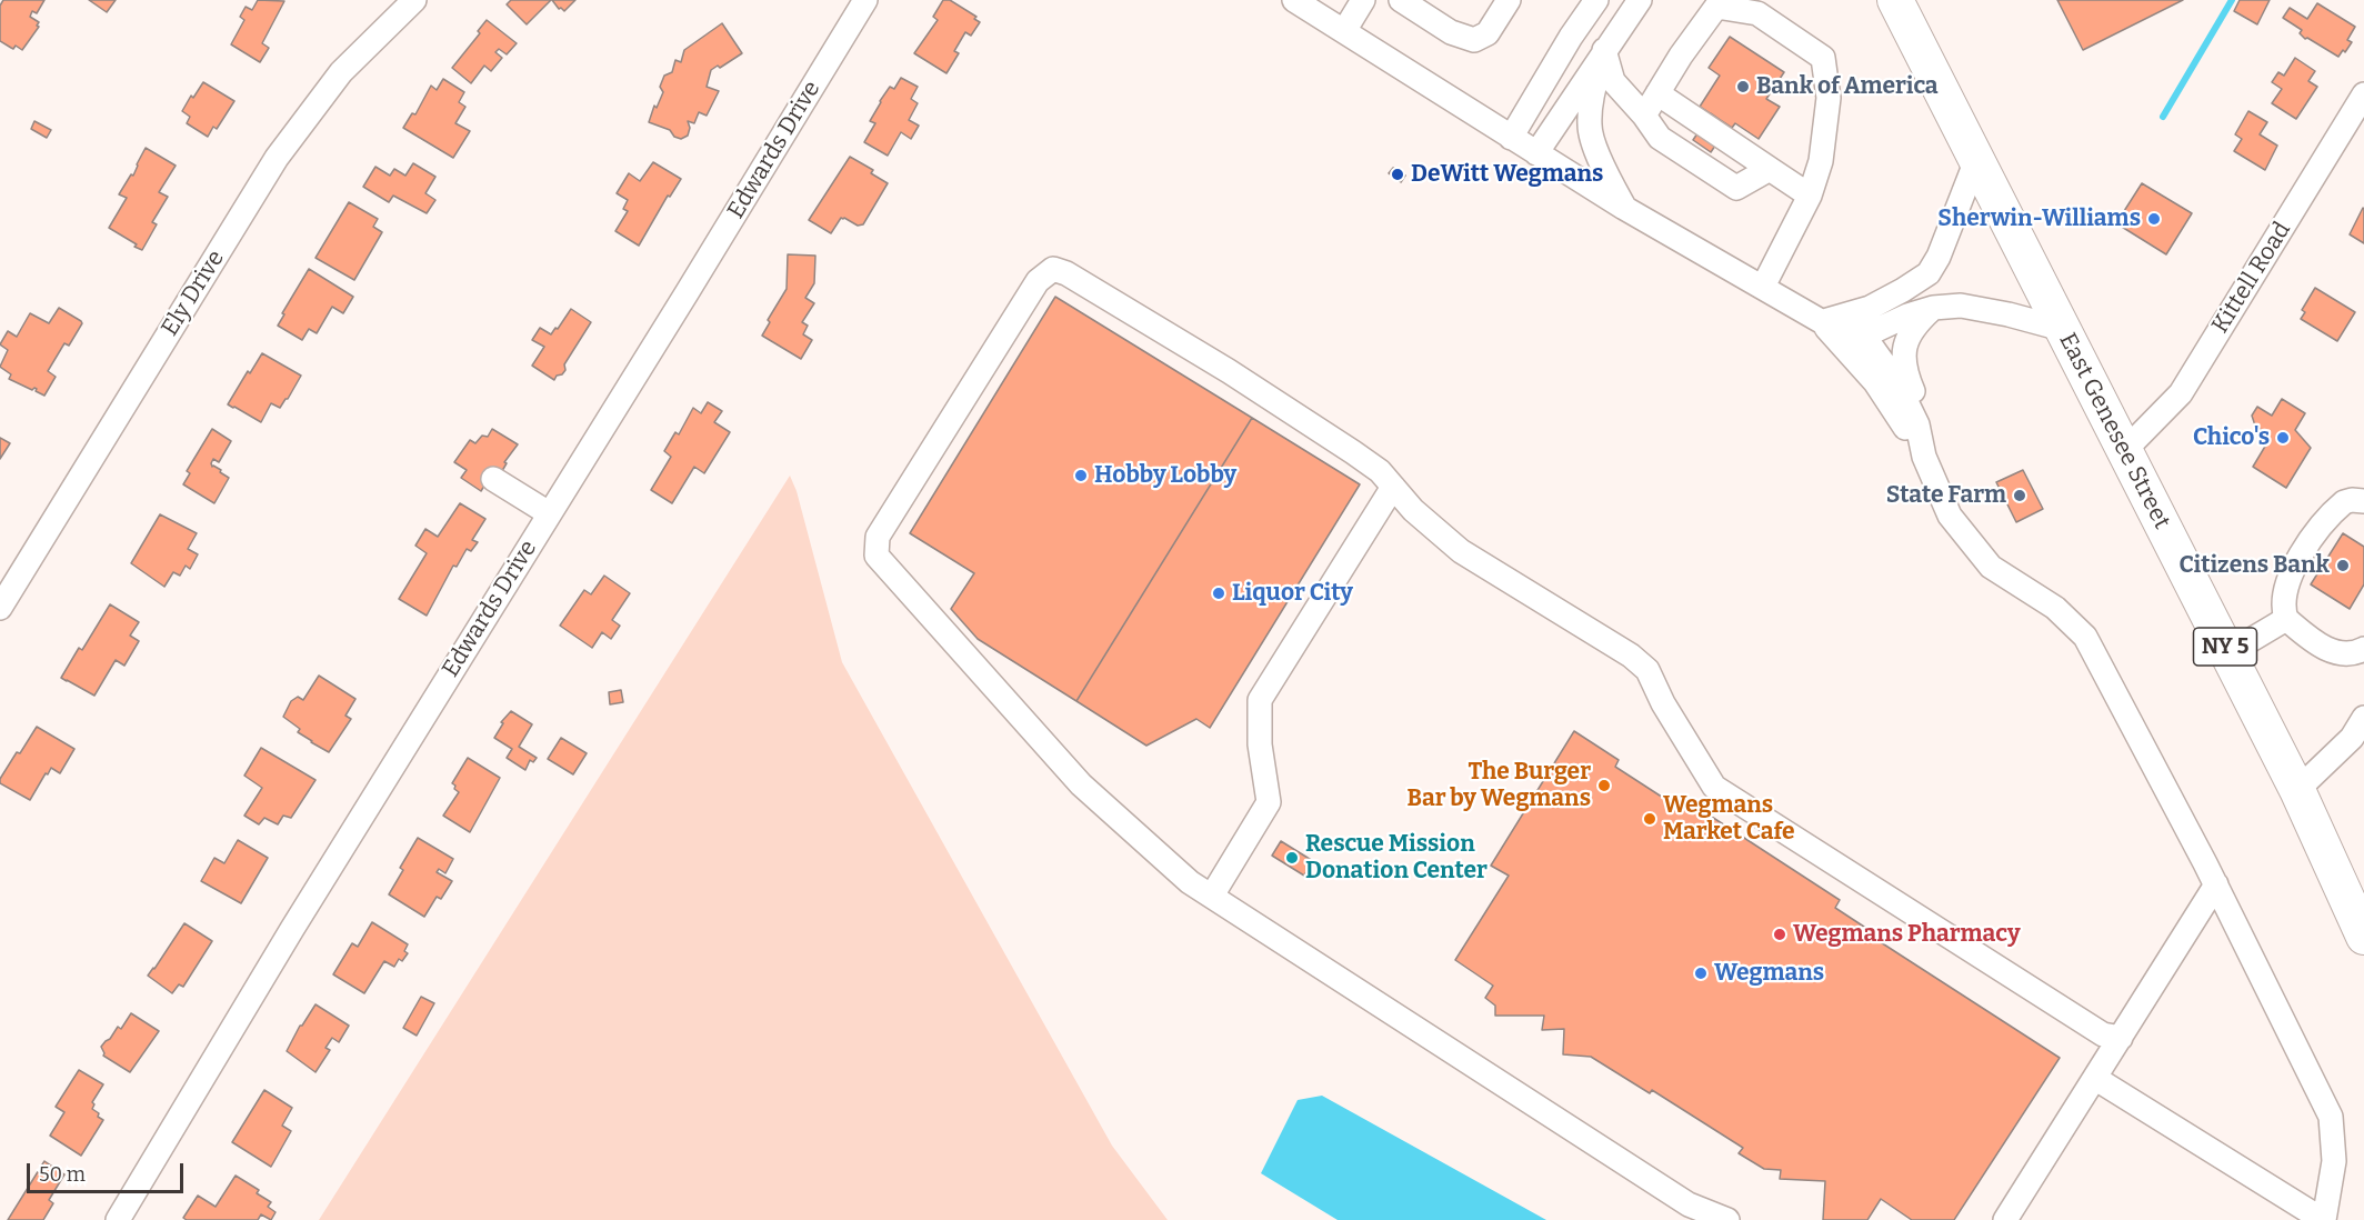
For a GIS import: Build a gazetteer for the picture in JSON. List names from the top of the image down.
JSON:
{
  "streets": {
    "highway": ["East Genesee Street", "NY 5"],
    "street": ["Edwards Drive", "Kittell Road", "Ely Drive"]
  },
  "crossings": [
    ["Kittell Road", "East Genesee Street"]
  ],
  "places": [
    "Bank of America",
    "DeWitt Wegmans",
    "Sherwin-Williams",
    "Chico's",
    "Hobby Lobby",
    "State Farm",
    "Citizens Bank",
    "Liquor City",
    "The Burger Bar by Wegmans",
    "Wegmans Market Cafe",
    "Rescue Mission Donation Center",
    "Wegmans Pharmacy",
    "Wegmans"
  ],
  "scale_bar": "50 m"
}
